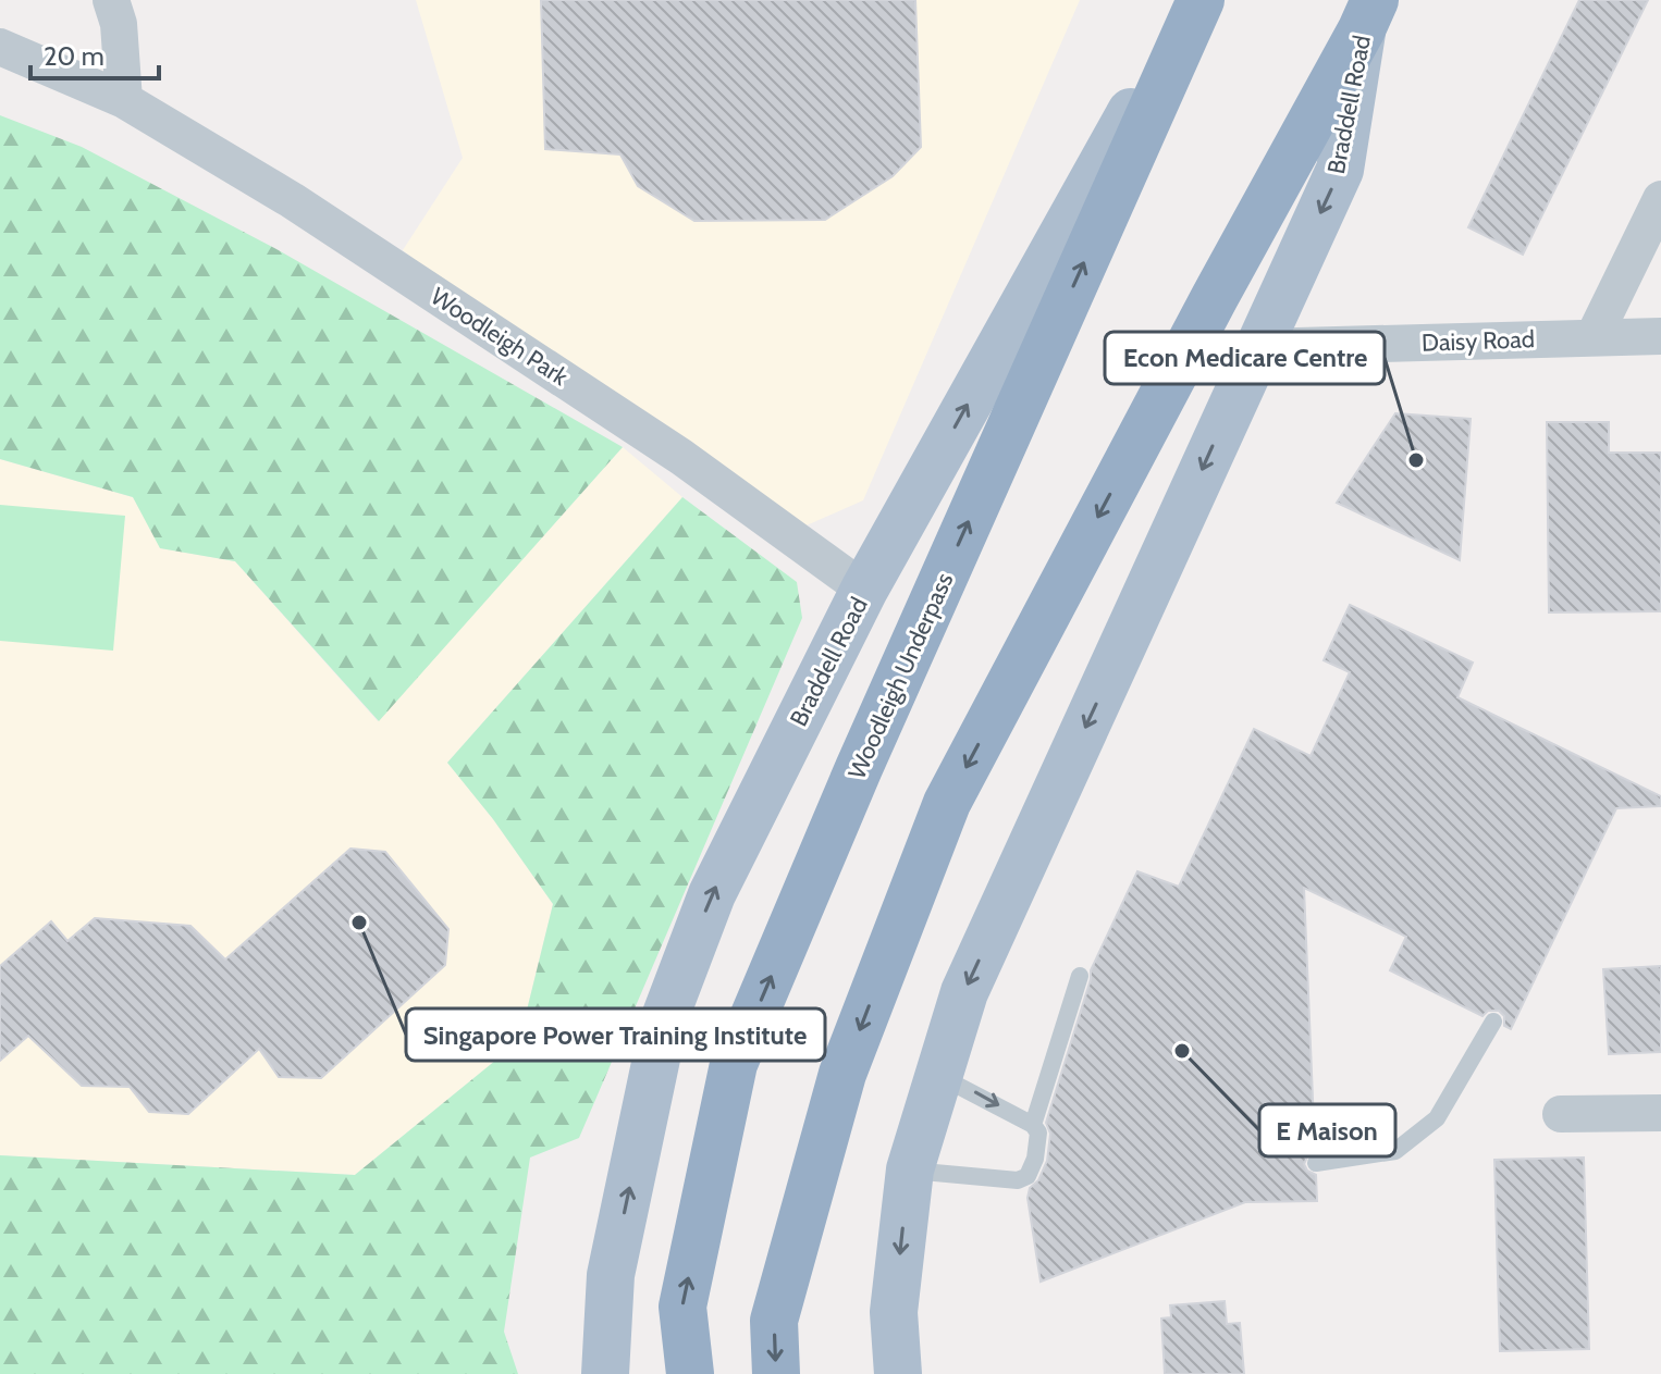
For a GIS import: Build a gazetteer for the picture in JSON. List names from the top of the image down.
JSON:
{
  "streets": {
    "highway": ["Woodleigh Underpass"],
    "main road": ["Braddell Road"],
    "street": ["Woodleigh Park", "Daisy Road"]
  },
  "crossings": [
    ["Braddell Road", "Woodleigh Park"],
    ["Braddell Road", "Daisy Road"]
  ],
  "places": ["Econ Medicare Centre", "Singapore Power Training Institute", "E Maison"],
  "scale_bar": "20 m"
}
